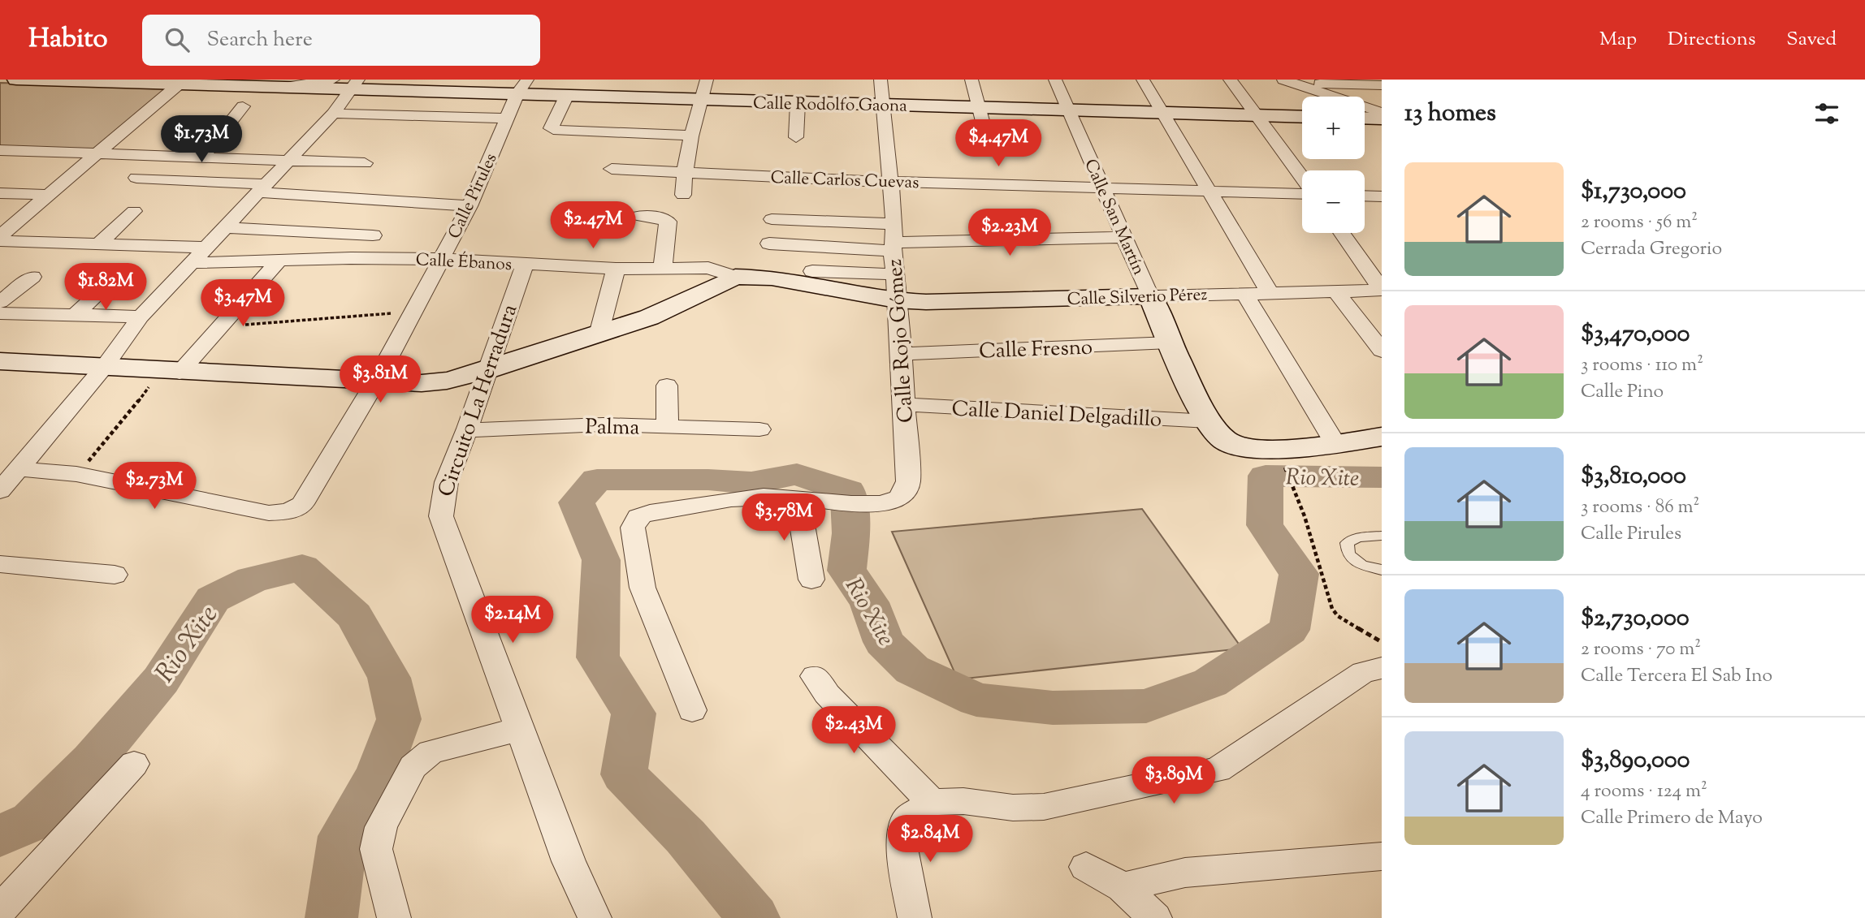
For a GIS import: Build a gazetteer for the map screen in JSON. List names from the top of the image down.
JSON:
{
  "streets": {
    "street": [
      "Calle Rodolfo Gaona",
      "Calle Carlos Cuevas",
      "Calle Pirules",
      "Calle San Martín",
      "Calle Ébanos",
      "Calle Silverio Pérez",
      "Calle Rojo Gómez",
      "Calle Fresno",
      "Circuito La Herradura",
      "Calle Daniel Delgadillo",
      "Palma"
    ]
  },
  "crossings": [
    ["Calle Rodolfo Gaona", "Calle Pirules"],
    ["Calle Rodolfo Gaona", "Calle San Martín"],
    ["Calle Rodolfo Gaona", "Calle Rojo Gómez"],
    ["Calle Carlos Cuevas", "Calle San Martín"],
    ["Calle Carlos Cuevas", "Calle Rojo Gómez"],
    ["Calle Pirules", "Calle Ébanos"],
    ["Calle San Martín", "Calle Silverio Pérez"],
    ["Calle San Martín", "Calle Fresno"],
    ["Calle San Martín", "Calle Daniel Delgadillo"],
    ["Calle Ébanos", "Calle Silverio Pérez"],
    ["Calle Ébanos", "Circuito La Herradura"],
    ["Calle Silverio Pérez", "Calle Rojo Gómez"],
    ["Calle Rojo Gómez", "Calle Fresno"],
    ["Calle Rojo Gómez", "Calle Daniel Delgadillo"],
    ["Circuito La Herradura", "Palma"]
  ],
  "water": ["Rio Xite"],
  "page": {
    "header": "Habito",
    "search": "Search here",
    "nav": ["Map", "Directions", "Saved"],
    "heading": "13 homes",
    "map_buttons": ["+", "−"],
    "price": [
      "$1.73M",
      "$4.47M",
      "$2.47M",
      "$2.23M",
      "$1.82M",
      "$3.47M",
      "$3.81M",
      "$2.73M",
      "$3.78M",
      "$2.14M",
      "$2.43M",
      "$3.89M",
      "$2.84M"
    ],
    "list": [
      {
        "name": "$1,730,000",
        "note": "2 rooms · 56 m² · Cerrada Gregorio"
      },
      {
        "name": "$3,470,000",
        "note": "3 rooms · 110 m² · Calle Pino"
      },
      {
        "name": "$3,810,000",
        "note": "3 rooms · 86 m² · Calle Pirules"
      },
      {
        "name": "$2,730,000",
        "note": "2 rooms · 70 m² · Calle Tercera El Sab Ino"
      },
      {
        "name": "$3,890,000",
        "note": "4 rooms · 124 m² · Calle Primero de Mayo"
      }
    ]
  }
}
